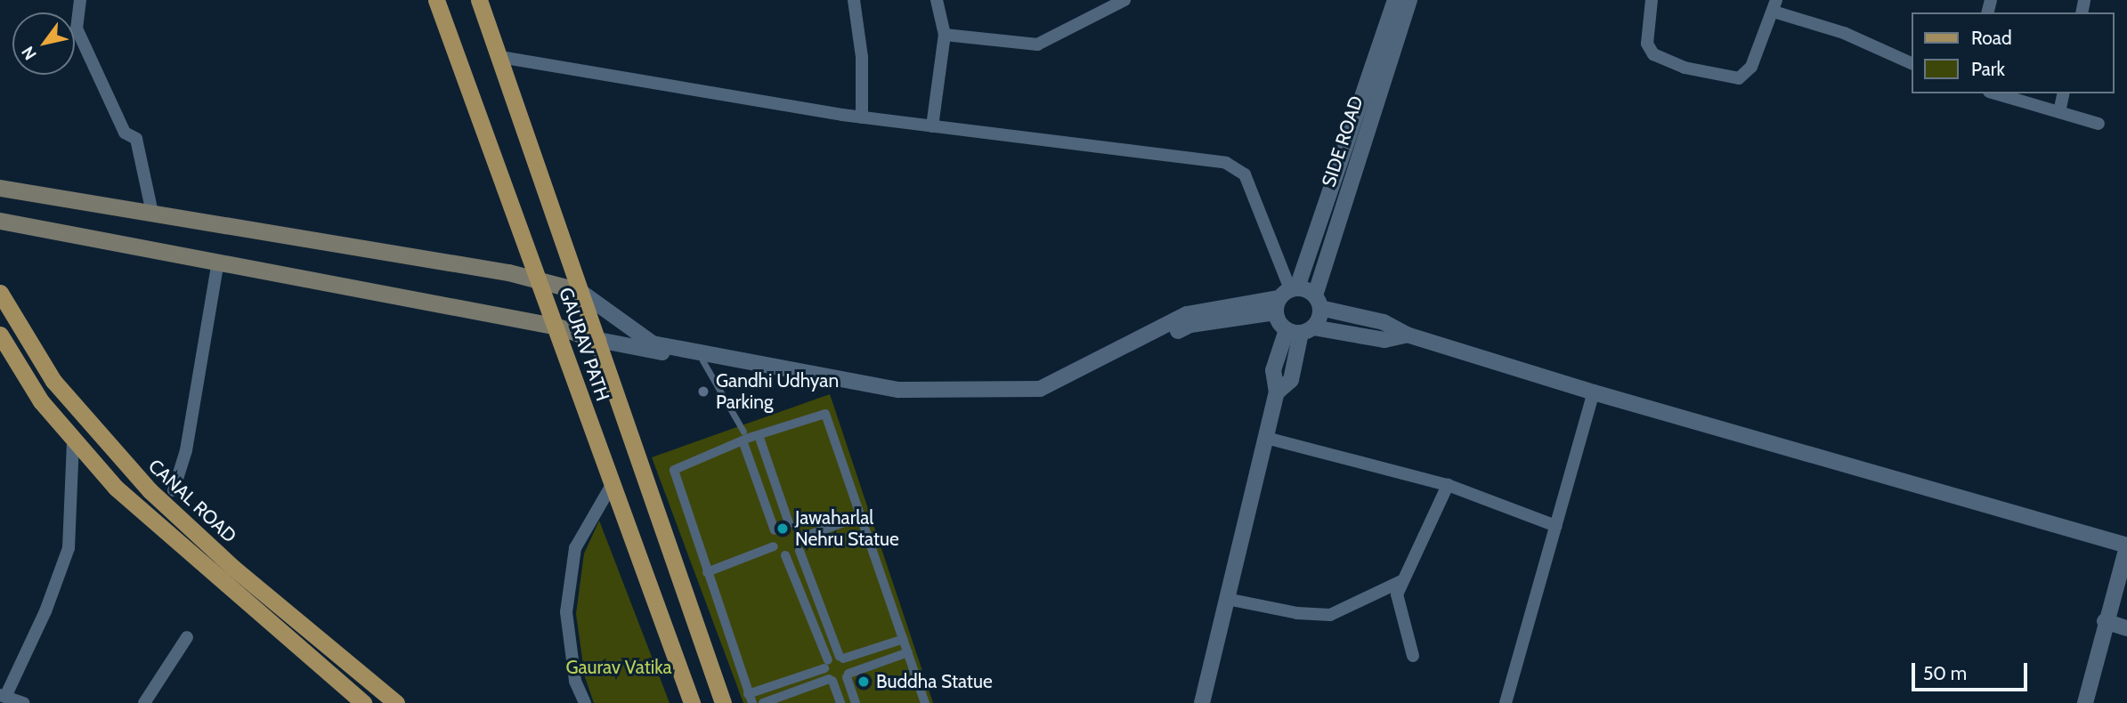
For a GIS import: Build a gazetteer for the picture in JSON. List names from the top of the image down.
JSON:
{
  "streets": {
    "main road": ["GAURAV PATH", "CANAL ROAD"],
    "street": ["SIDE ROAD"]
  },
  "parks": ["Gaurav Vatika"],
  "places": ["Gandhi Udhyan Parking", "Jawaharlal Nehru Statue", "Buddha Statue"],
  "legend": ["Road", "Park"],
  "scale_bar": "50 m",
  "north": "bottom left"
}
